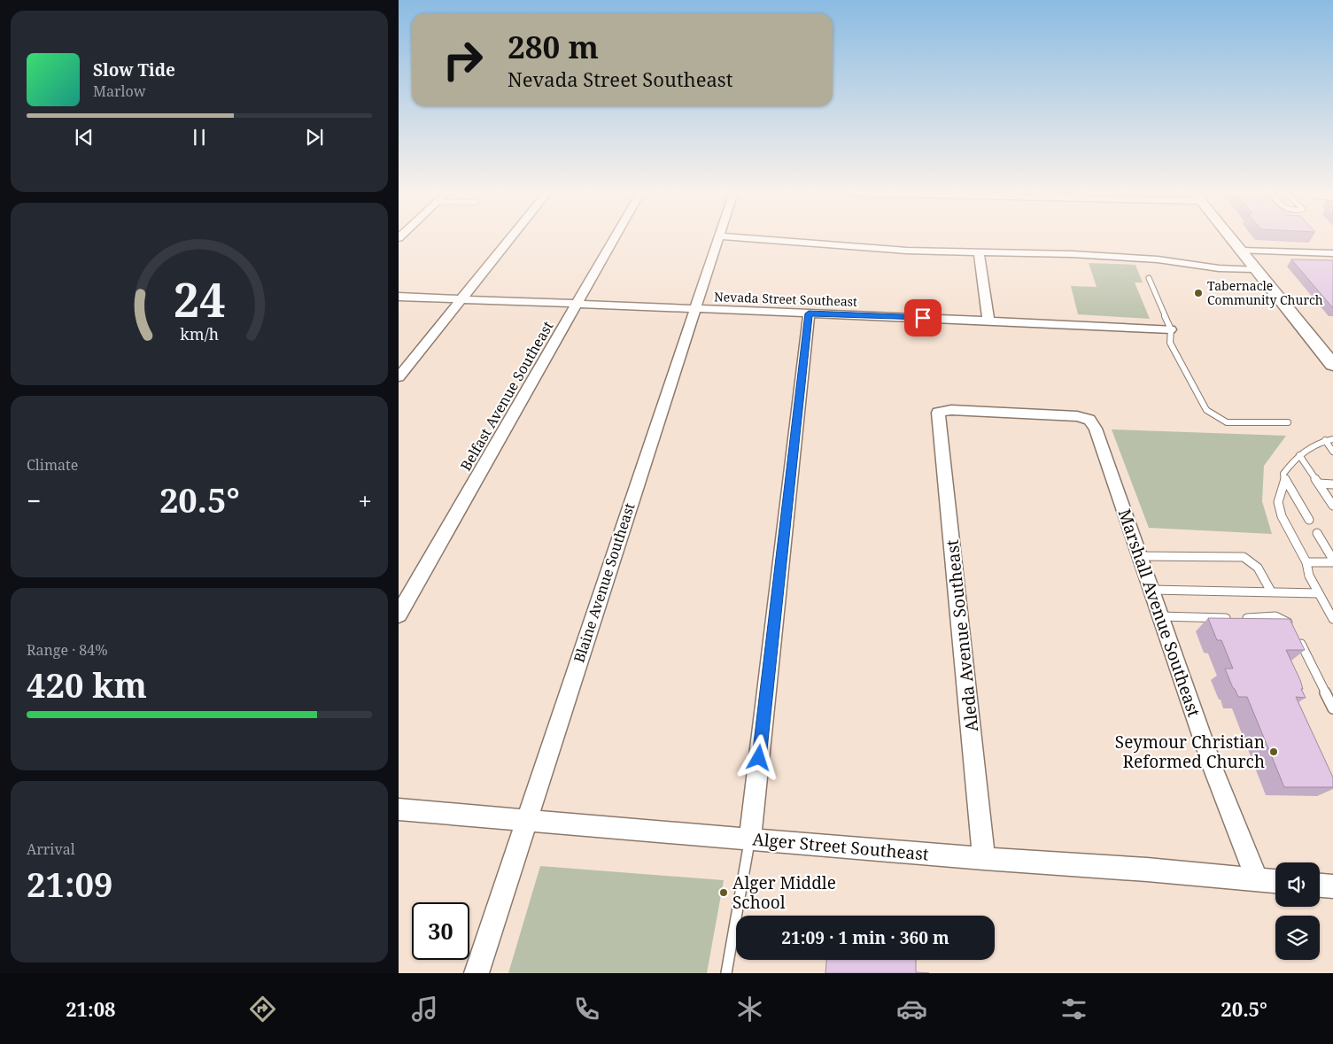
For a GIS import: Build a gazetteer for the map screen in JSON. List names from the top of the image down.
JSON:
{
  "streets": {
    "street": [
      "Nevada Street Southeast",
      "Belfast Avenue Southeast",
      "Blaine Avenue Southeast",
      "Marshall Avenue Southeast",
      "Aleda Avenue Southeast",
      "Alger Street Southeast"
    ]
  },
  "crossings": [
    ["Nevada Street Southeast", "Belfast Avenue Southeast"],
    ["Nevada Street Southeast", "Blaine Avenue Southeast"],
    ["Blaine Avenue Southeast", "Alger Street Southeast"],
    ["Marshall Avenue Southeast", "Aleda Avenue Southeast"],
    ["Marshall Avenue Southeast", "Alger Street Southeast"],
    ["Aleda Avenue Southeast", "Alger Street Southeast"]
  ],
  "places": ["Tabernacle Community Church", "Seymour Christian Reformed Church", "Alger Middle School"],
  "page": {
    "turn": ["280 m", "Nevada Street Southeast"],
    "song": ["Slow Tide", "Marlow"],
    "tile": [
      "Climate",
      ["Range · 84%", "420 km"],
      ["Arrival", "21:09"]
    ],
    "heat": ["−", "20.5°", "+"],
    "limit": "30",
    "trip": "21:09 · 1 min · 360 m",
    "tabs": ["21:08", "20.5°"],
    "gauge": ["24", "km/h"]
  }
}
